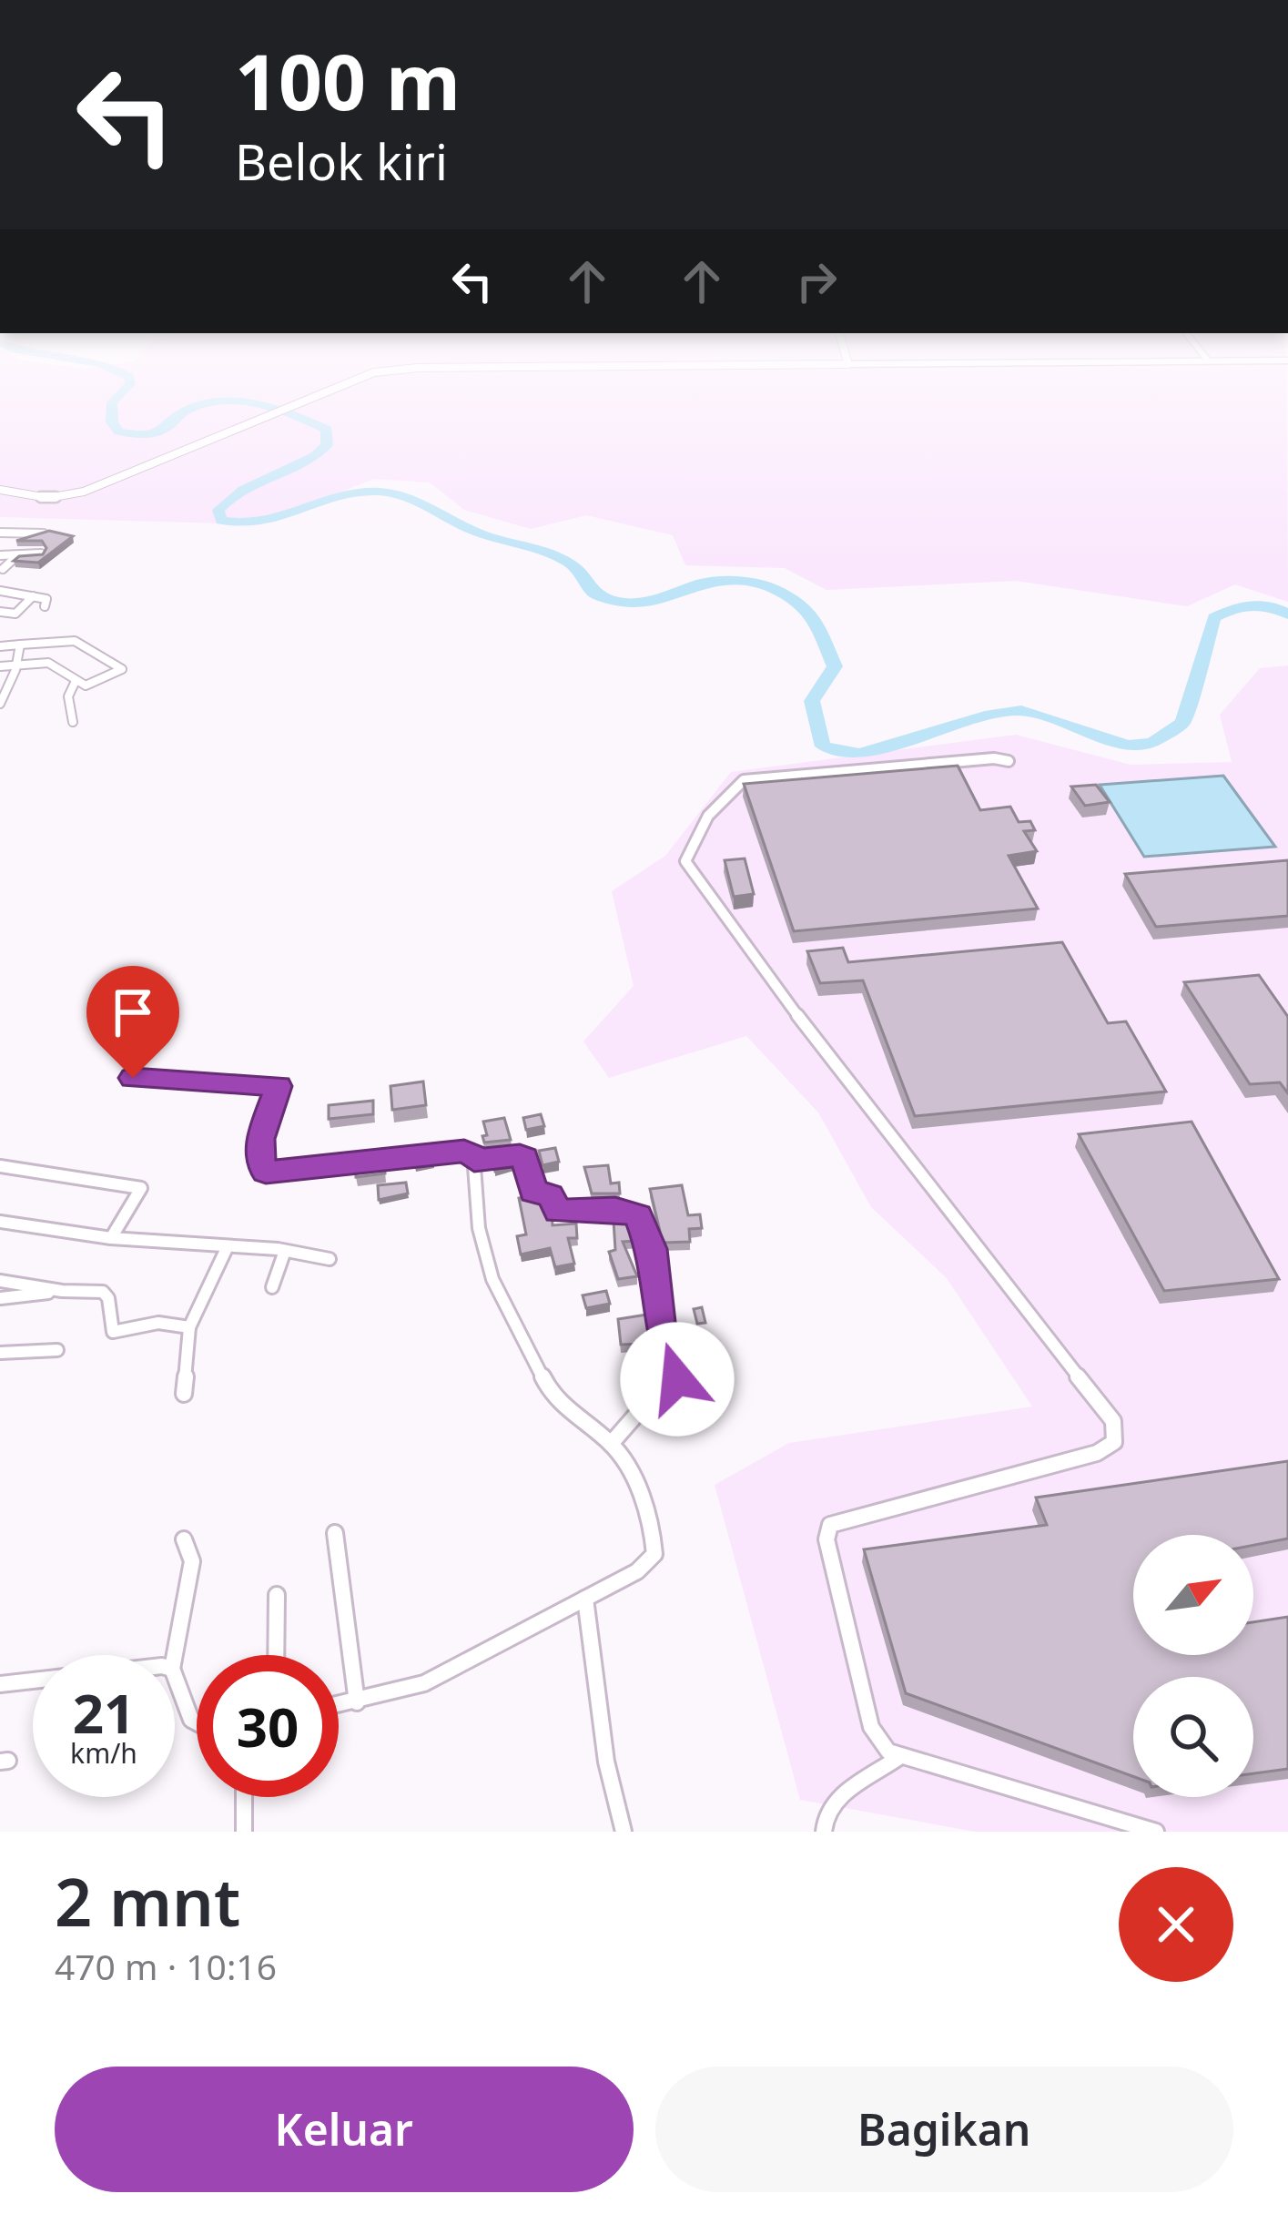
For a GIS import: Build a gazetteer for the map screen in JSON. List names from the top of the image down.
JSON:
{
  "north": "top right",
  "page": {
    "turn": ["100 m", "Belok kiri"],
    "speed": "21 km/h",
    "limit": "30",
    "heading": ["2 mnt", "470 m · 10:16"],
    "buttons": ["Keluar", "Bagikan"]
  }
}
